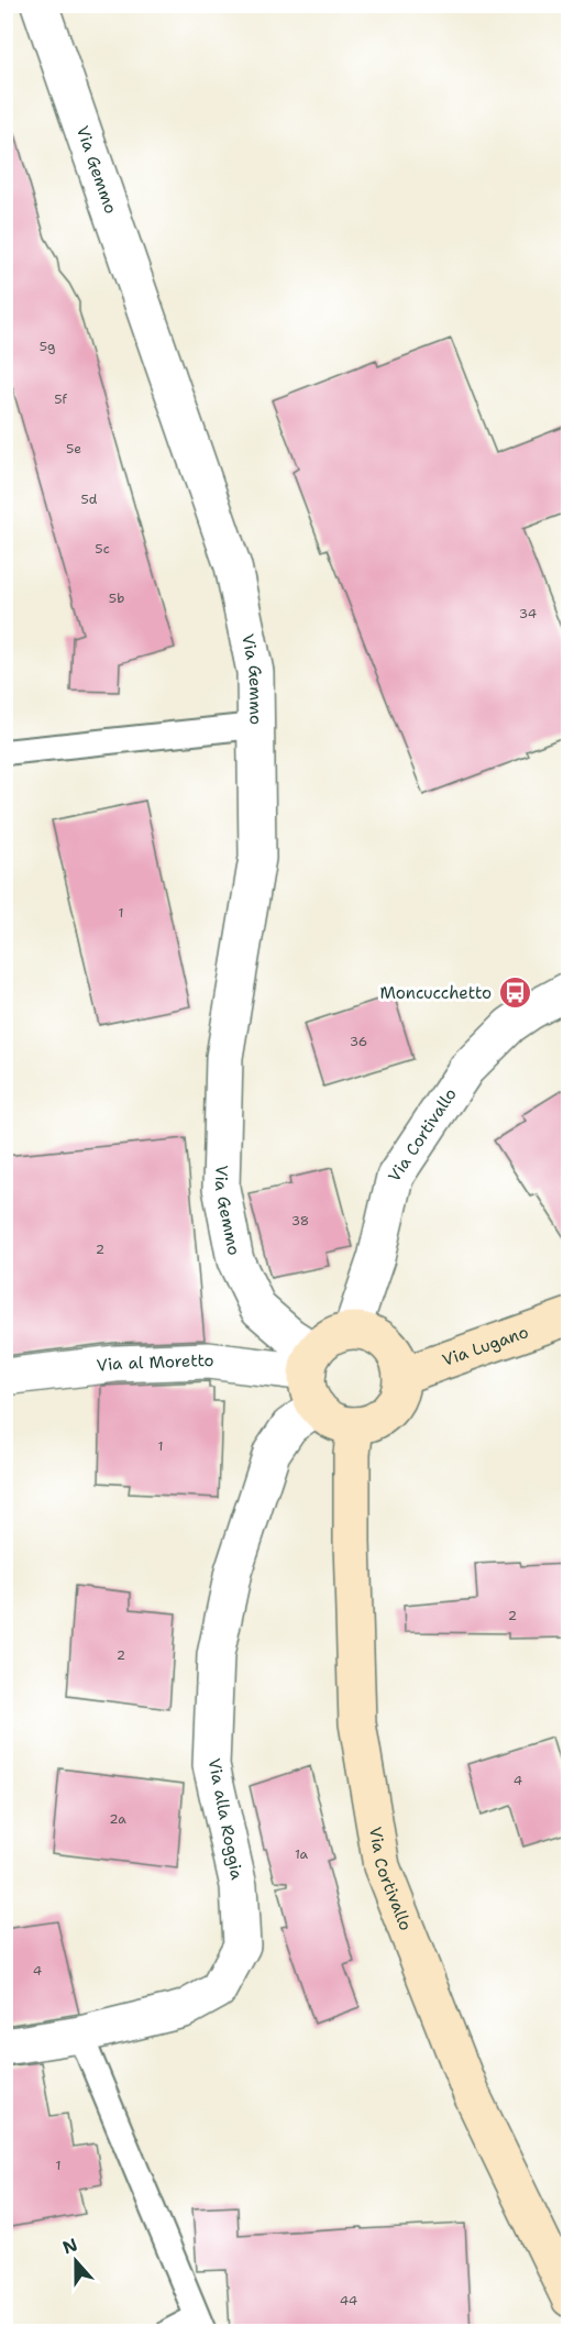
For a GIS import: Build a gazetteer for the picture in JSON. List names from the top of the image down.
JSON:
{
  "streets": {
    "street": [
      "Via Gemmo",
      "Via Cortivallo",
      "Via Lugano",
      "Via al Moretto",
      "Via alla Roggia"
    ]
  },
  "crossings": [
    ["Via Gemmo", "Via Cortivallo"],
    ["Via Gemmo", "Via Lugano"],
    ["Via Gemmo", "Via al Moretto"],
    ["Via Gemmo", "Via alla Roggia"],
    ["Via Cortivallo", "Via Lugano"],
    ["Via Cortivallo", "Via al Moretto"],
    ["Via Cortivallo", "Via alla Roggia"],
    ["Via Lugano", "Via al Moretto"],
    ["Via Lugano", "Via alla Roggia"],
    ["Via al Moretto", "Via alla Roggia"]
  ],
  "places": {
    "bus stop": ["Moncucchetto"]
  },
  "house_numbers": [
    "5g",
    "5f",
    "5e",
    "5d",
    "5c",
    "5b",
    "34",
    "1",
    "36",
    "38",
    "2",
    "1",
    "2",
    "2",
    "4",
    "2a",
    "1a",
    "4",
    "1",
    "44"
  ],
  "north": "top"
}
